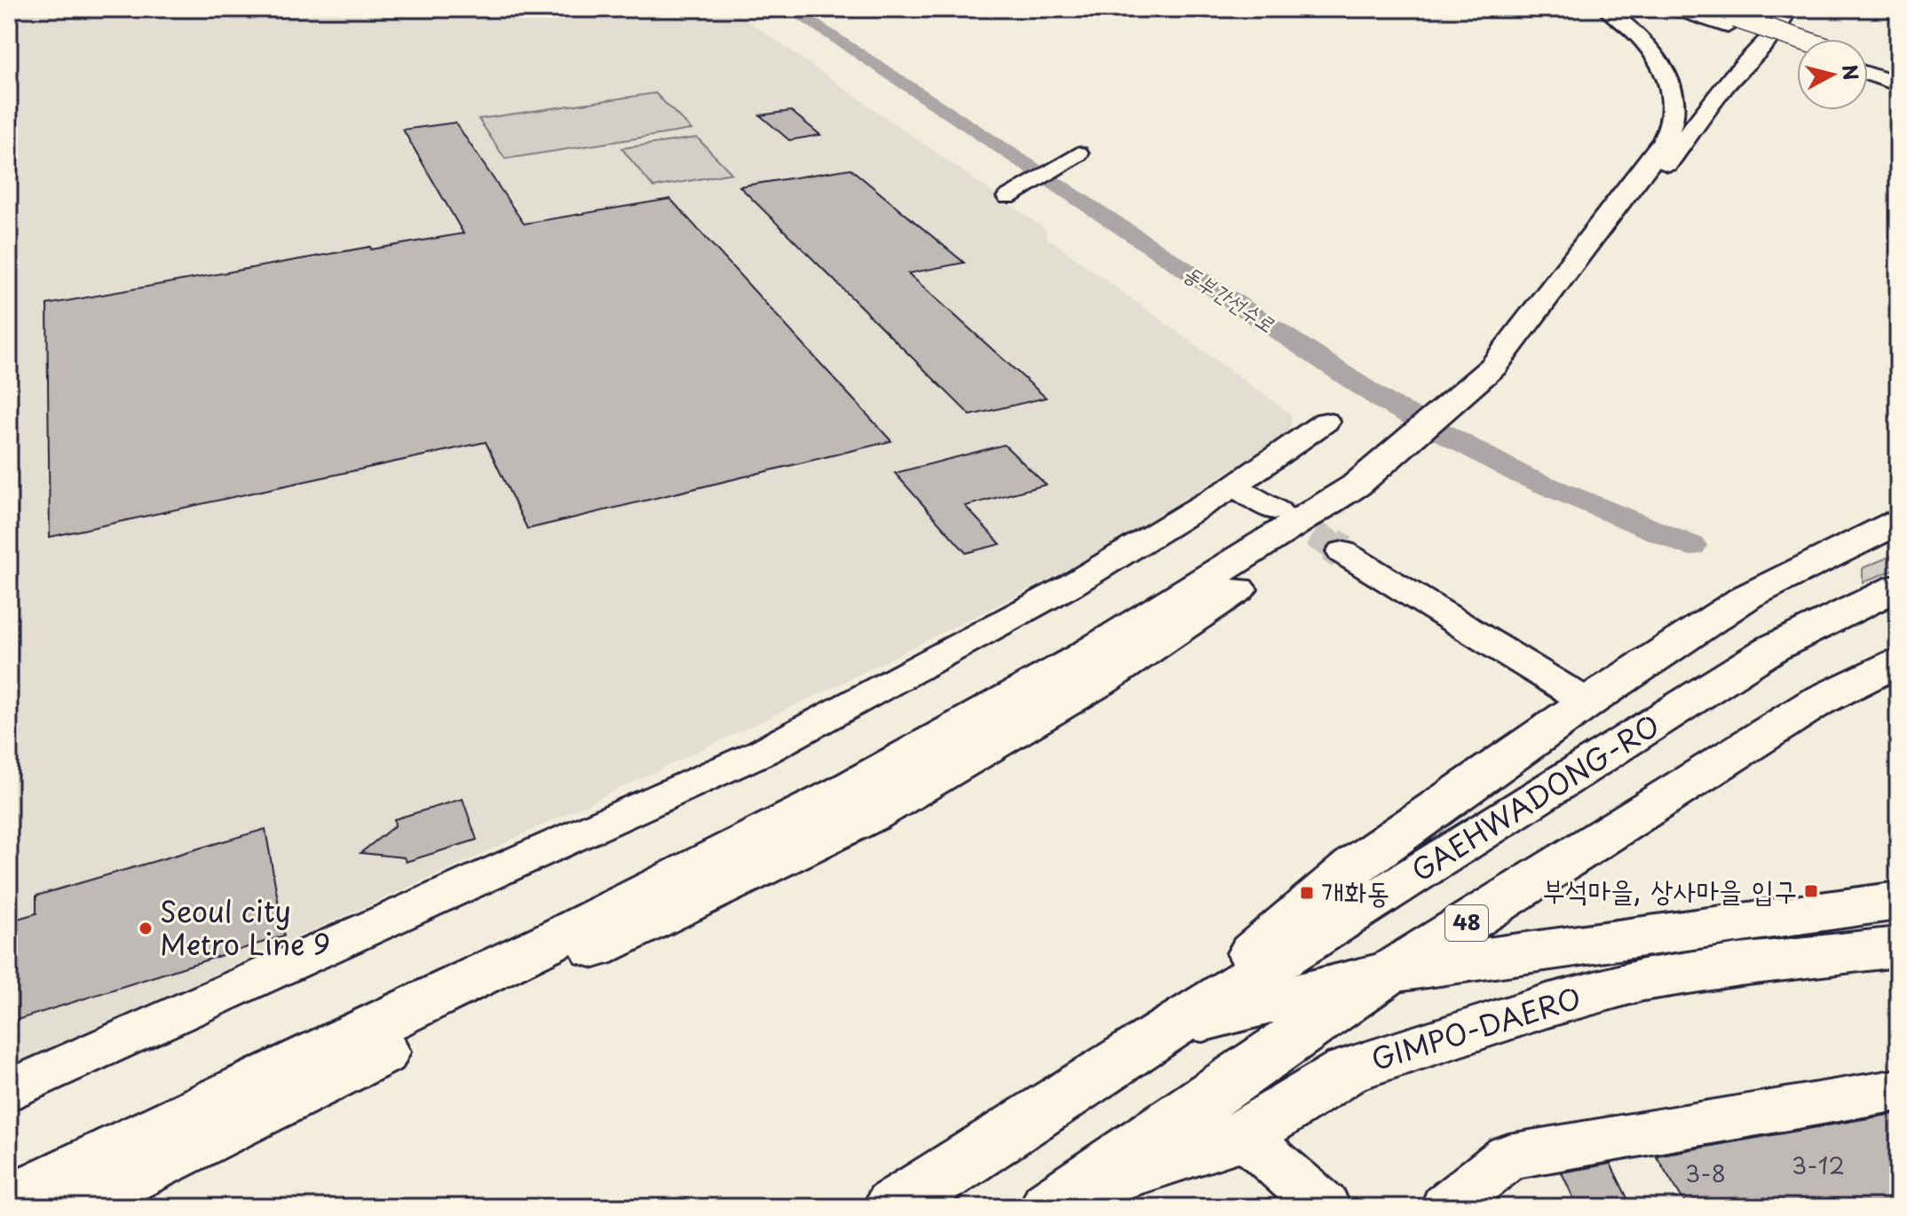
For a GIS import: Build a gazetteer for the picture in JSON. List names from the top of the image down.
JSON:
{
  "streets": {
    "main road": ["GAEHWADONG-RO", "48", "GIMPO-DAERO"]
  },
  "crossings": [
    ["GAEHWADONG-RO", "48"],
    ["48", "GIMPO-DAERO"]
  ],
  "water": ["동부간선수로"],
  "places": {
    "transit": ["부석마을, 상사마을 입구", "개화동"],
    "other": ["Seoul city Metro Line 9"]
  },
  "house_numbers": ["3-12", "3-8"],
  "north": "right"
}
